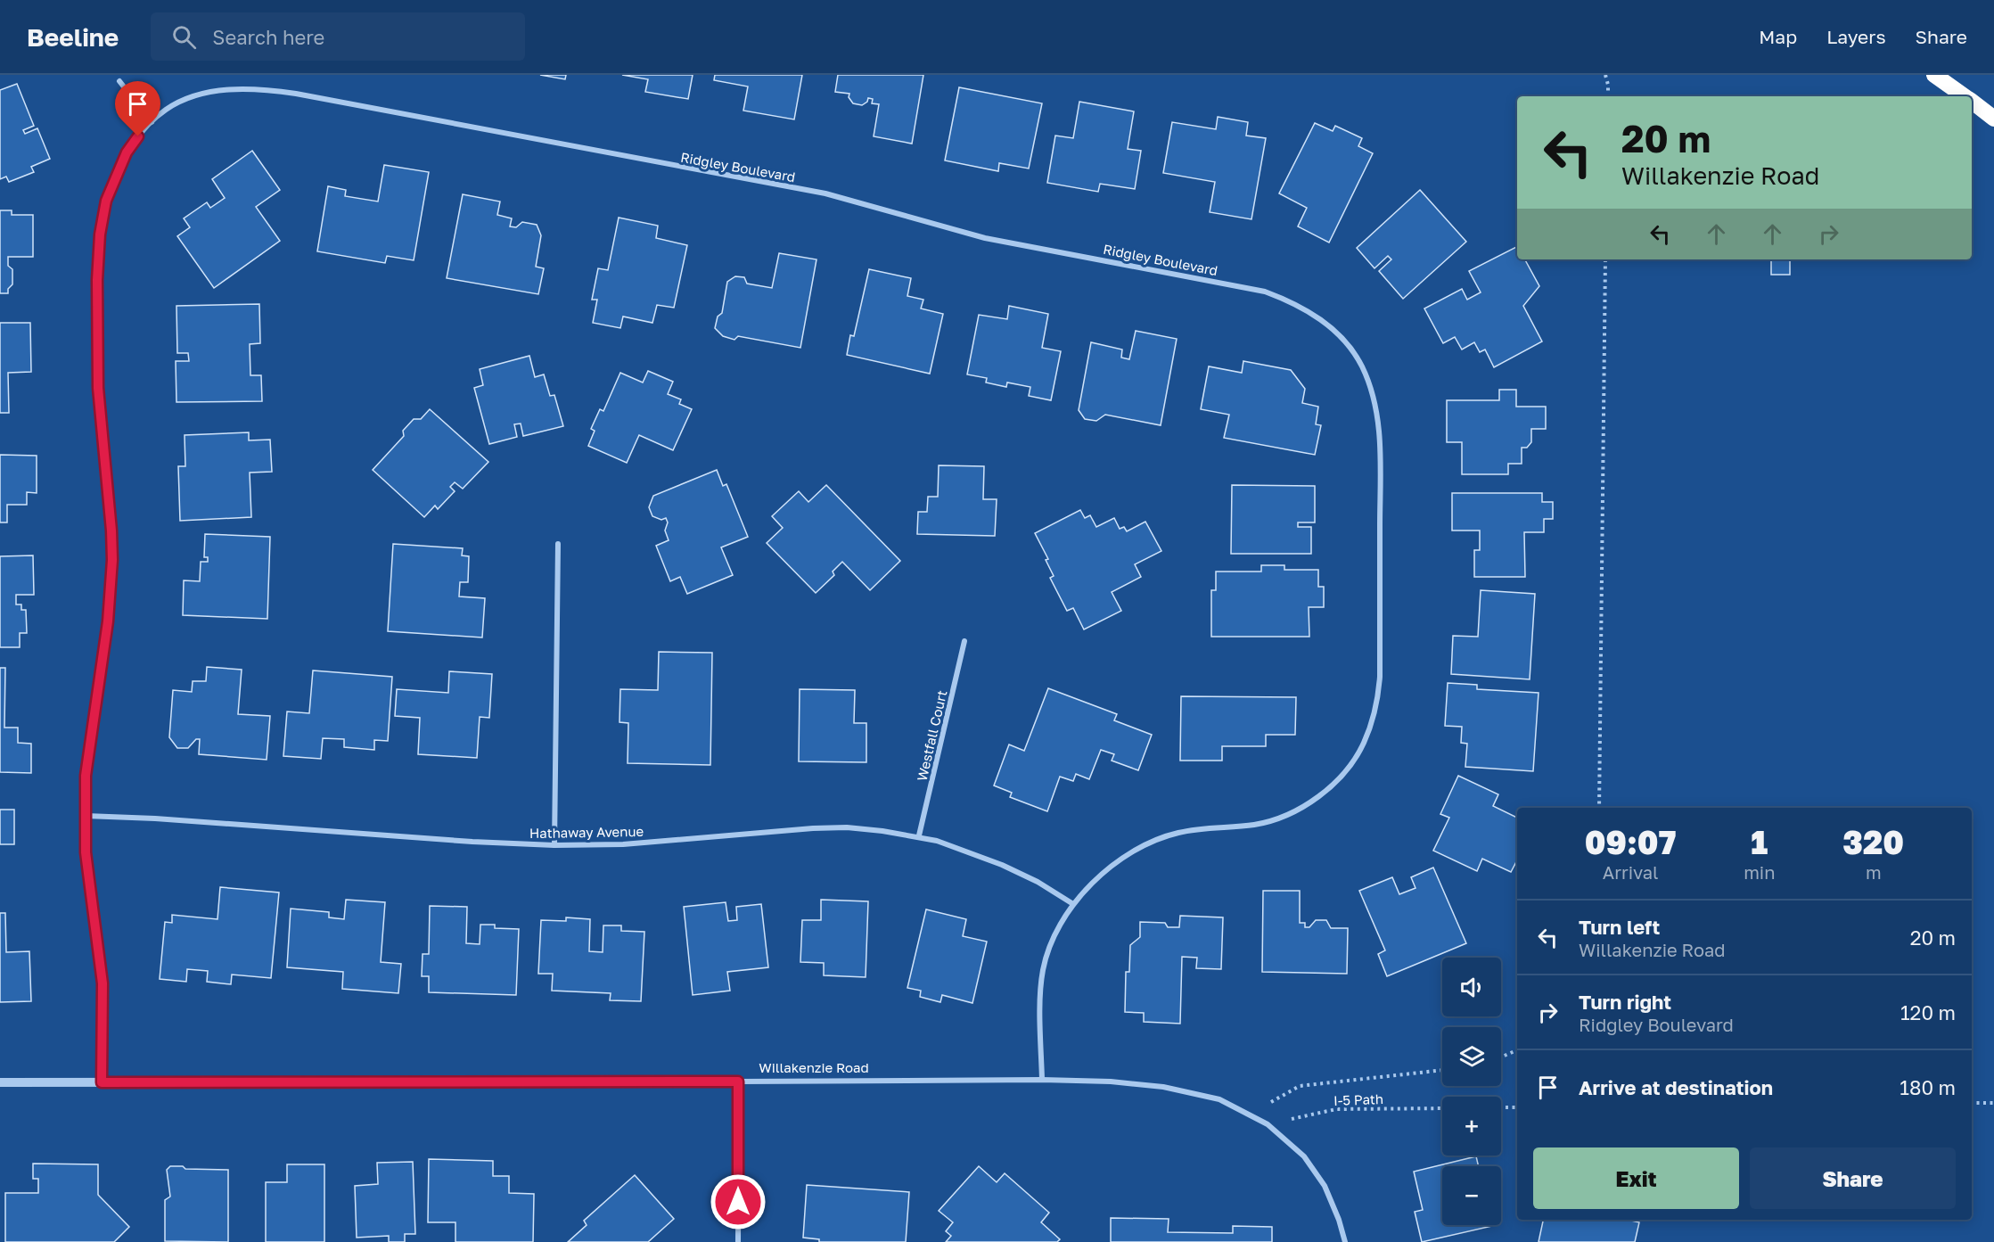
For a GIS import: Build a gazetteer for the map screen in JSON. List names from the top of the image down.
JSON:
{
  "streets": {
    "street": [
      "Ridgley Boulevard",
      "Westfall Court",
      "Hathaway Avenue",
      "Willakenzie Road"
    ],
    "path": ["I-5 Path"]
  },
  "crossings": [
    ["Ridgley Boulevard", "Hathaway Avenue"],
    ["Ridgley Boulevard", "Willakenzie Road"],
    ["Westfall Court", "Hathaway Avenue"],
    ["Willakenzie Road", "I-5 Path"]
  ],
  "page": {
    "header": "Beeline",
    "search": "Search here",
    "nav": ["Map", "Layers", "Share"],
    "turn": ["20 m", "Willakenzie Road"],
    "eta": [
      "09:07",
      "Arrival",
      "1",
      "min",
      "320",
      "m"
    ],
    "list": [
      {
        "name": "Turn left",
        "note": "Willakenzie Road",
        "value": "20 m"
      },
      {
        "name": "Turn right",
        "note": "Ridgley Boulevard",
        "value": "120 m"
      },
      {
        "name": "Arrive at destination",
        "value": "180 m"
      }
    ],
    "map_buttons": ["+", "−"],
    "buttons": ["Exit", "Share"]
  }
}
